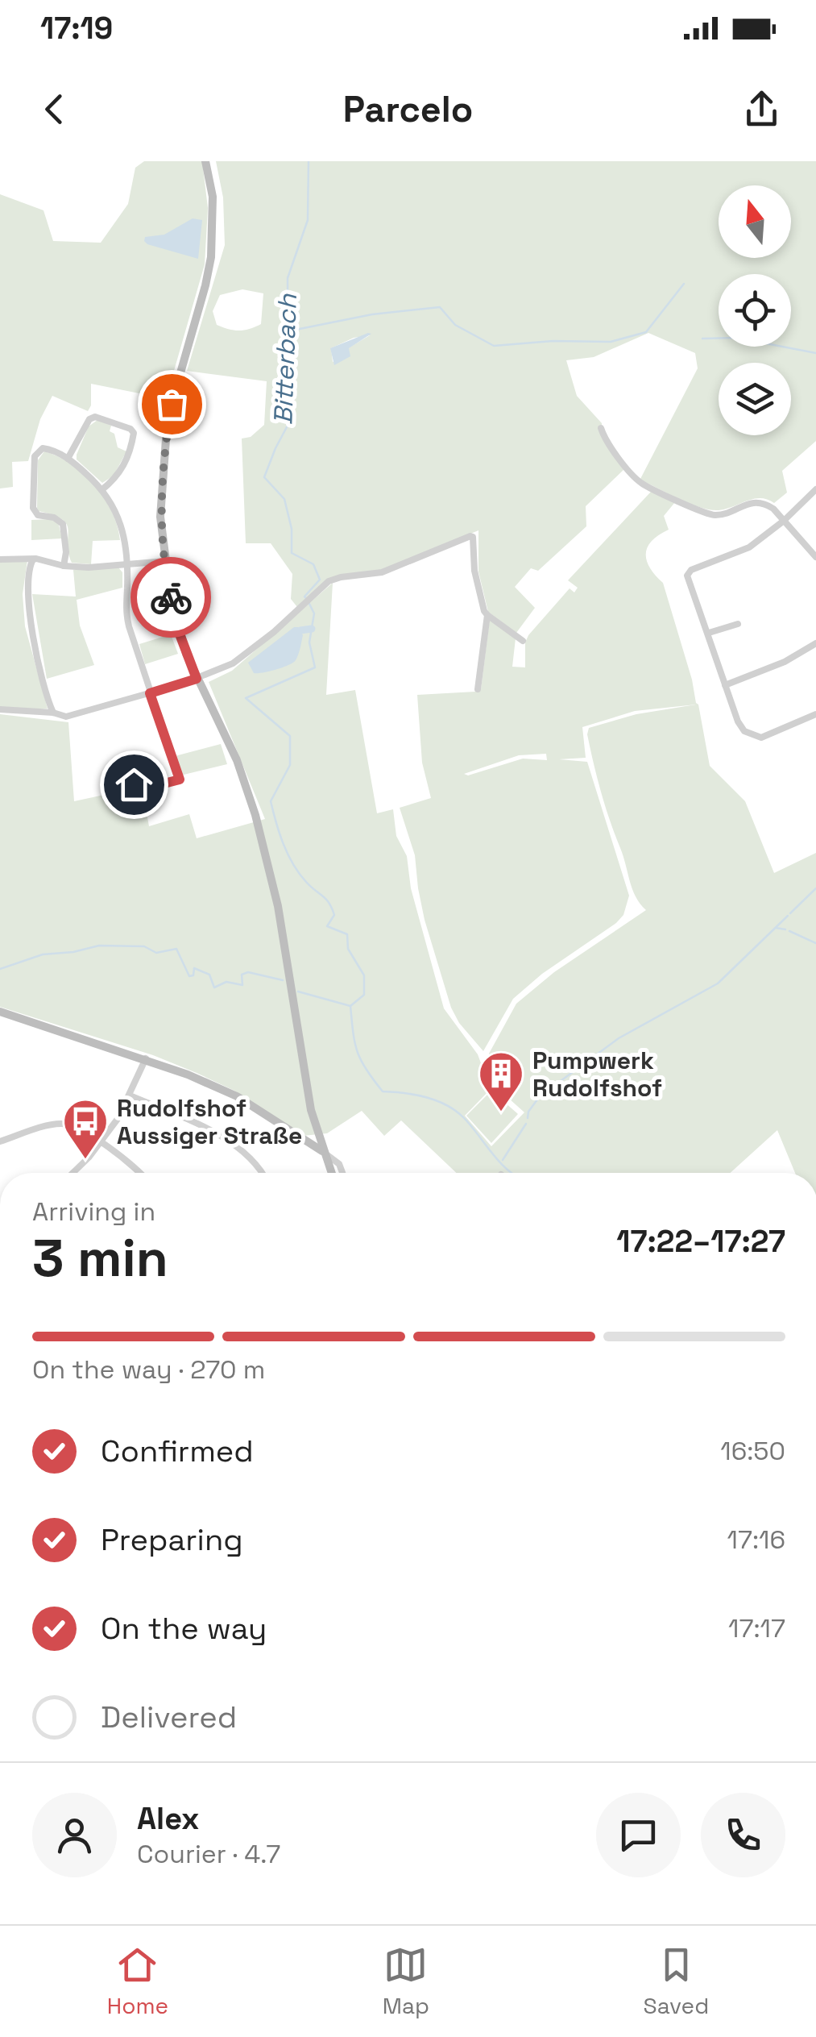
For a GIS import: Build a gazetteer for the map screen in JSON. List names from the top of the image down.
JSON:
{
  "water": ["Bitterbach"],
  "places": {
    "building": ["Pumpwerk Rudolfshof"],
    "bus stop": ["Rudolfshof Aussiger Straße"]
  },
  "north": "top",
  "page": {
    "status": "17:19",
    "header": "Parcelo",
    "heading": ["3 min", "Arriving in", "17:22–17:27"],
    "panel": ["Alex", "Courier · 4.7"],
    "bar": "On the way · 270 m",
    "list": [
      ["Confirmed", "16:50"],
      ["Preparing", "17:16"],
      ["On the way", "17:17"],
      "Delivered"
    ],
    "tabs": ["Home", "Map", "Saved"]
  }
}
